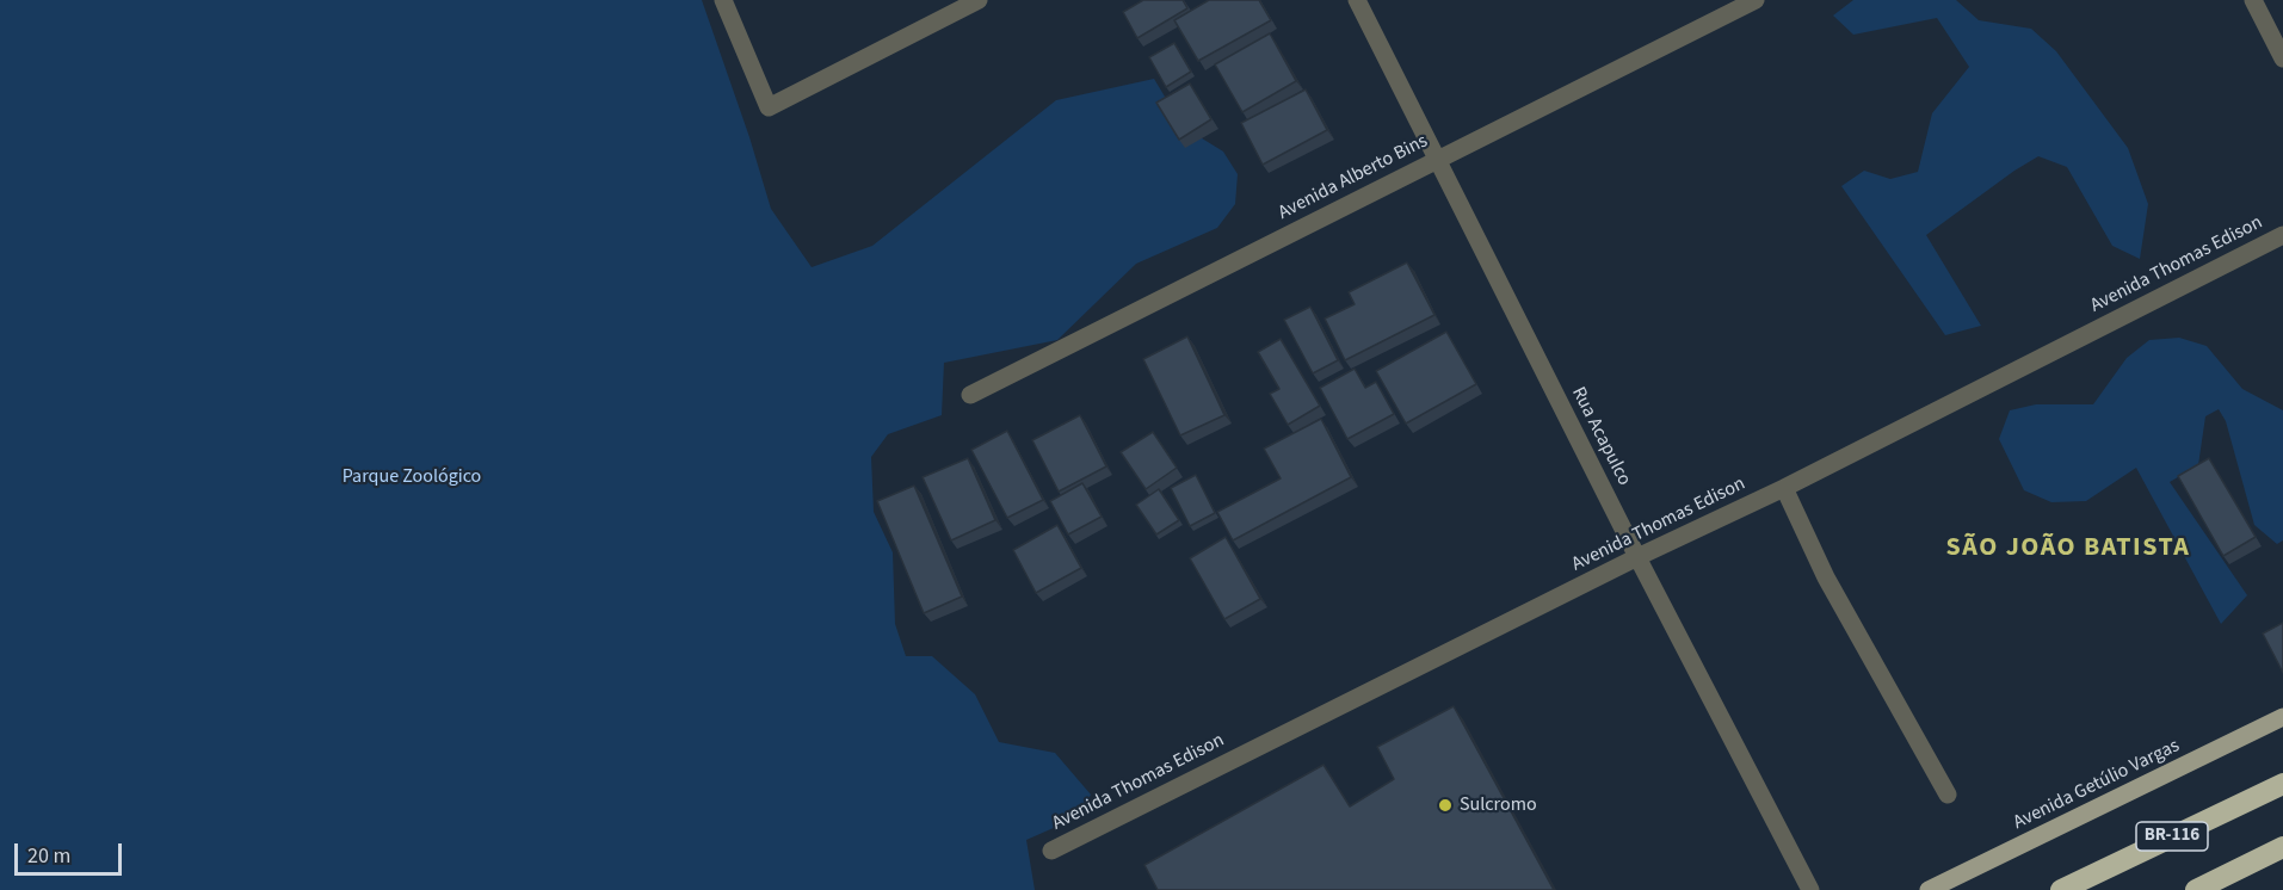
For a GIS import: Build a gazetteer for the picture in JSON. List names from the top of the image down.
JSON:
{
  "streets": {
    "highway": ["BR-116"],
    "main road": ["Avenida Getúlio Vargas"],
    "street": ["Avenida Alberto Bins", "Avenida Thomas Edison", "Rua Acapulco"]
  },
  "crossings": [
    ["Avenida Alberto Bins", "Rua Acapulco"],
    ["Avenida Thomas Edison", "Rua Acapulco"]
  ],
  "districts": ["SÃO JOÃO BATISTA"],
  "parks": ["Parque Zoológico"],
  "places": ["Sulcromo"],
  "scale_bar": "20 m"
}
